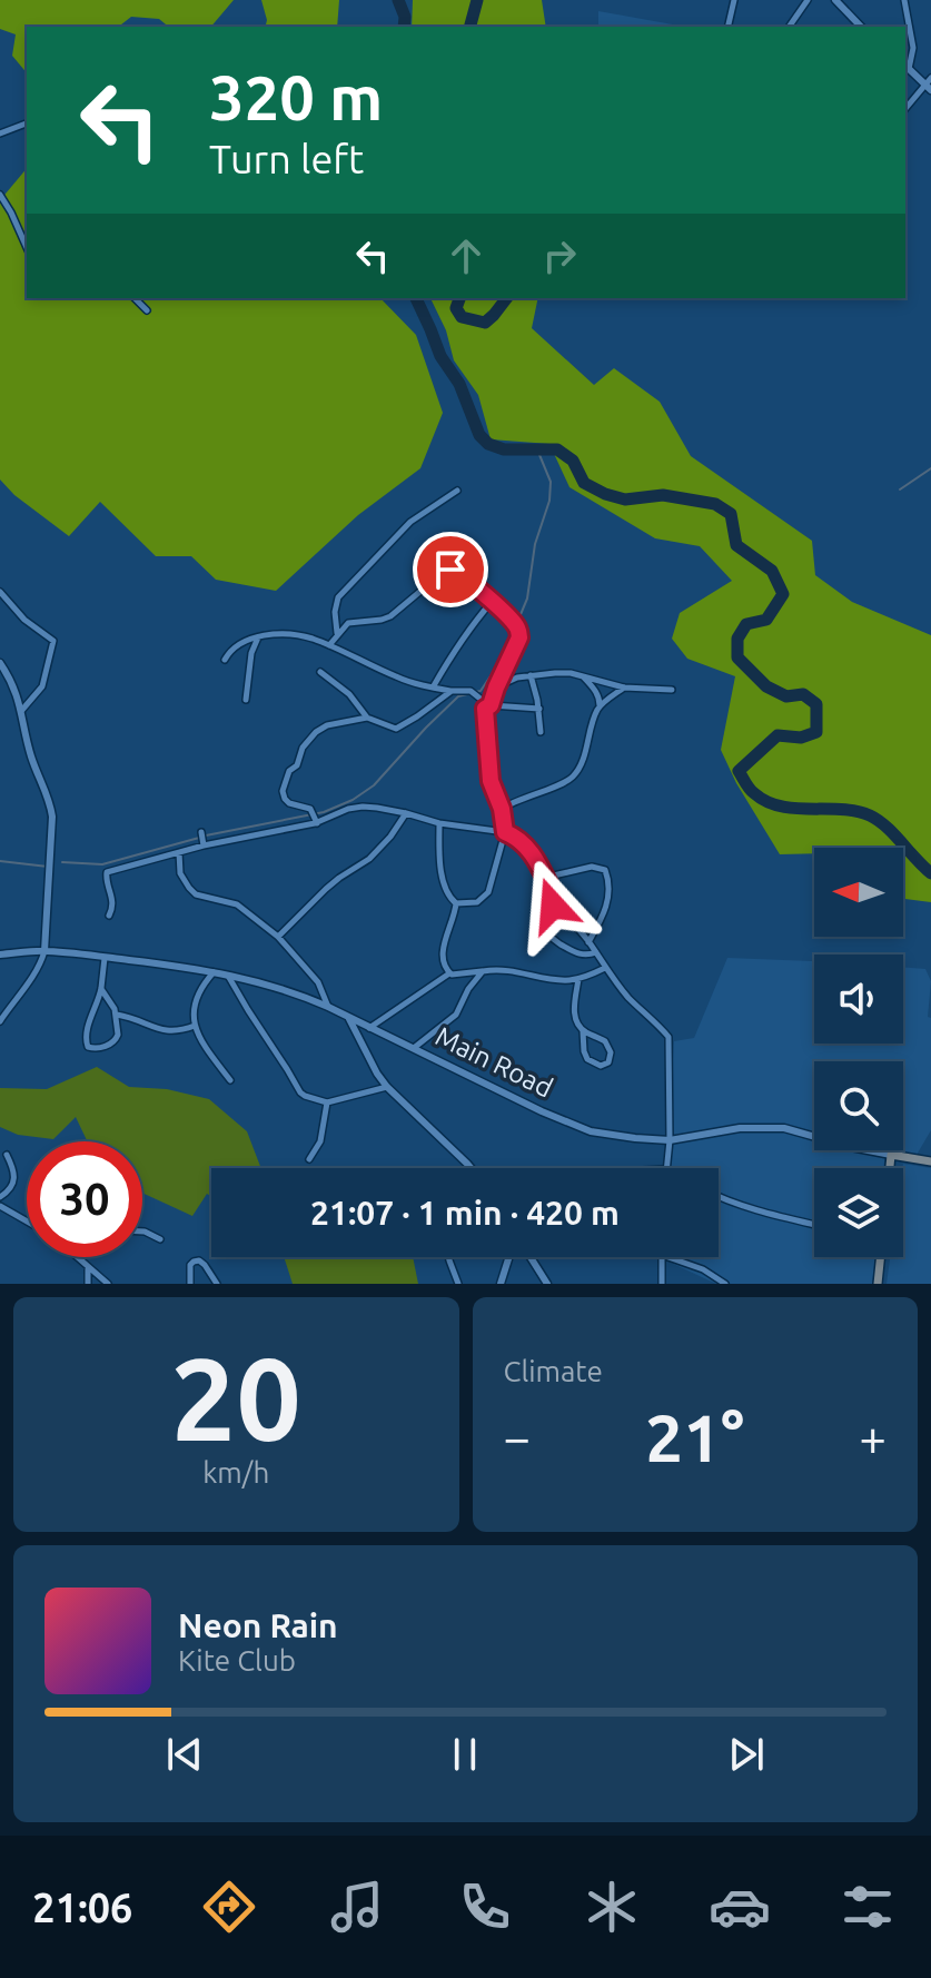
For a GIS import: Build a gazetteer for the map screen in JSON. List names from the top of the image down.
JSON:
{
  "streets": {
    "main road": ["Main Road"]
  },
  "north": "left",
  "page": {
    "turn": ["320 m", "Turn left"],
    "limit": "30",
    "trip": "21:07 · 1 min · 420 m",
    "tile": [
      ["20", "km/h"],
      "Climate"
    ],
    "heat": ["−", "21°", "+"],
    "song": ["Neon Rain", "Kite Club"],
    "tabs": "21:06"
  }
}
